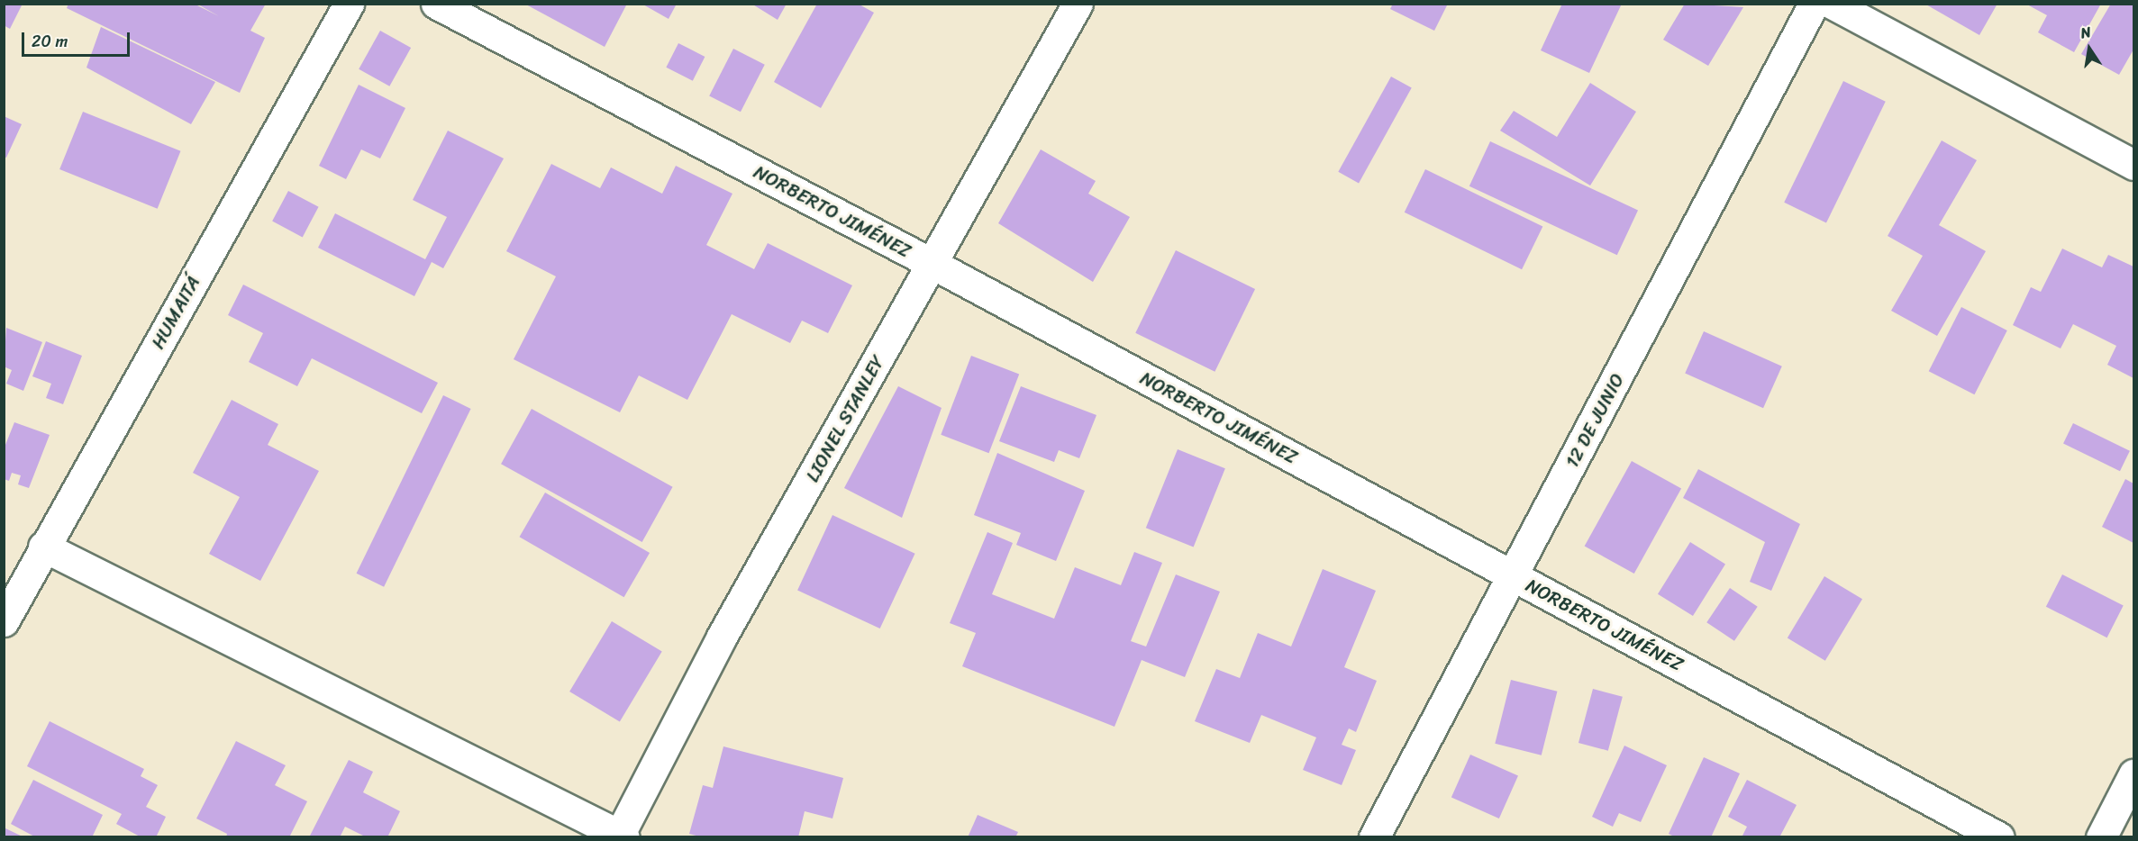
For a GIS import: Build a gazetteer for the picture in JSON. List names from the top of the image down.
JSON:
{
  "streets": {
    "street": [
      "NORBERTO JIMÉNEZ",
      "HUMAITÁ",
      "LIONEL STANLEY",
      "12 DE JUNIO"
    ]
  },
  "crossings": [
    ["NORBERTO JIMÉNEZ", "LIONEL STANLEY"],
    ["NORBERTO JIMÉNEZ", "12 DE JUNIO"]
  ],
  "scale_bar": "20 m",
  "north": "top"
}
